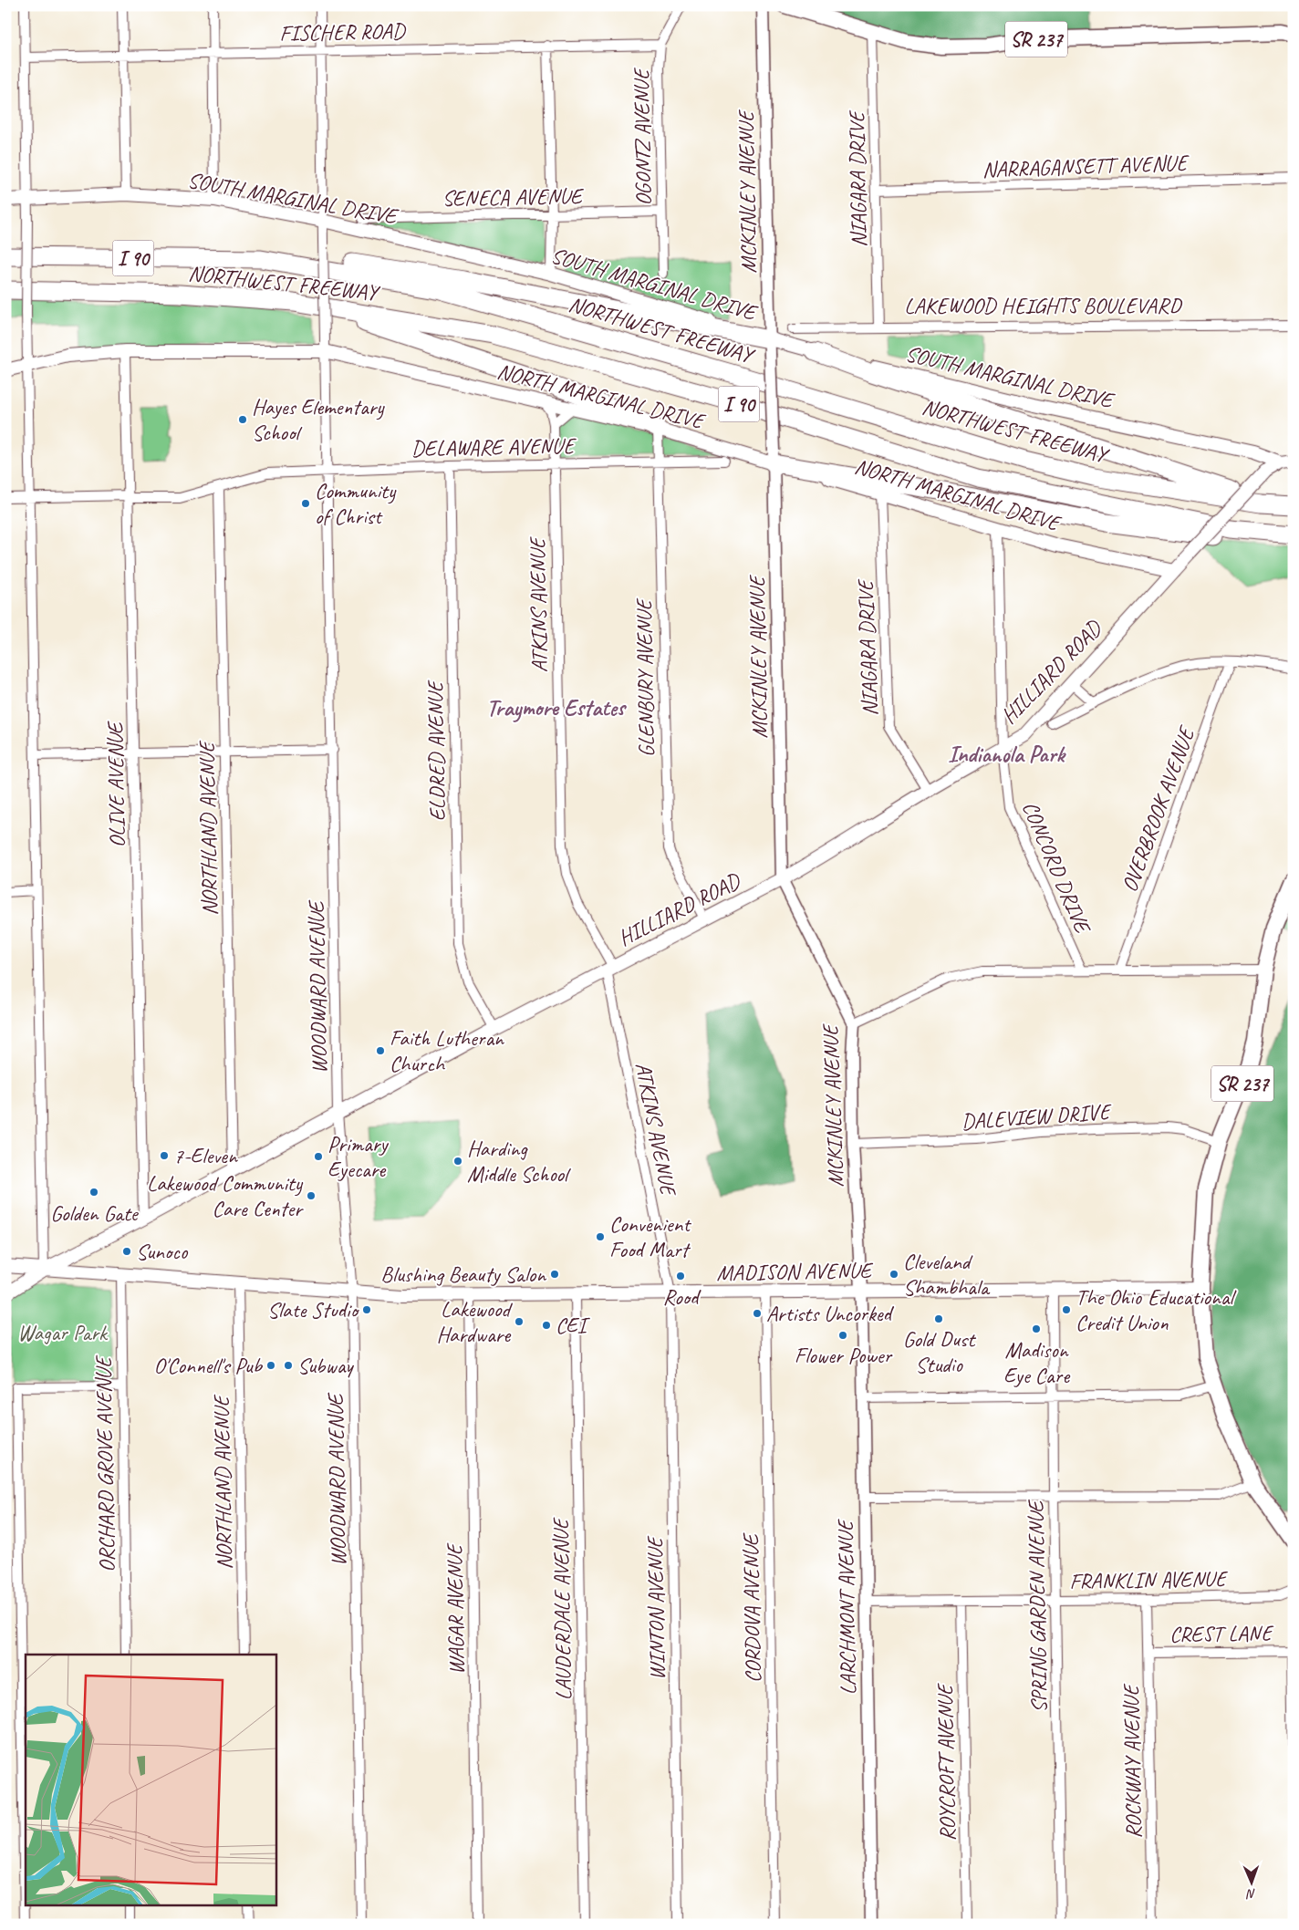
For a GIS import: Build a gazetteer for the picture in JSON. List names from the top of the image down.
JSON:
{
  "streets": {
    "highway": ["I 90", "NORTHWEST FREEWAY"],
    "main road": [
      "SR 237",
      "SOUTH MARGINAL DRIVE",
      "NORTH MARGINAL DRIVE",
      "HILLIARD ROAD",
      "MADISON AVENUE"
    ],
    "street": [
      "FISCHER ROAD",
      "OGONTZ AVENUE",
      "NARRAGANSETT AVENUE",
      "NIAGARA DRIVE",
      "MCKINLEY AVENUE",
      "SENECA AVENUE",
      "LAKEWOOD HEIGHTS BOULEVARD",
      "DELAWARE AVENUE",
      "ATKINS AVENUE",
      "GLENBURY AVENUE",
      "ELDRED AVENUE",
      "OLIVE AVENUE",
      "OVERBROOK AVENUE",
      "NORTHLAND AVENUE",
      "CONCORD DRIVE",
      "WOODWARD AVENUE",
      "DALEVIEW DRIVE",
      "ORCHARD GROVE AVENUE",
      "FRANKLIN AVENUE",
      "SPRING GARDEN AVENUE",
      "LARCHMONT AVENUE",
      "WINTON AVENUE",
      "CORDOVA AVENUE",
      "WAGAR AVENUE",
      "LAUDERDALE AVENUE",
      "CREST LANE",
      "ROCKWAY AVENUE",
      "ROYCROFT AVENUE"
    ]
  },
  "crossings": [
    ["FISCHER ROAD", "OGONTZ AVENUE"],
    ["FISCHER ROAD", "WOODWARD AVENUE"],
    ["SR 237", "NIAGARA DRIVE"],
    ["SR 237", "DALEVIEW DRIVE"],
    ["SR 237", "MADISON AVENUE"],
    ["OGONTZ AVENUE", "SENECA AVENUE"],
    ["NARRAGANSETT AVENUE", "NIAGARA DRIVE"],
    ["NIAGARA DRIVE", "LAKEWOOD HEIGHTS BOULEVARD"],
    ["NIAGARA DRIVE", "NORTH MARGINAL DRIVE"],
    ["NIAGARA DRIVE", "HILLIARD ROAD"],
    ["MCKINLEY AVENUE", "SOUTH MARGINAL DRIVE"],
    ["MCKINLEY AVENUE", "NORTH MARGINAL DRIVE"],
    ["MCKINLEY AVENUE", "HILLIARD ROAD"],
    ["MCKINLEY AVENUE", "DALEVIEW DRIVE"],
    ["MCKINLEY AVENUE", "MADISON AVENUE"],
    ["MCKINLEY AVENUE", "LARCHMONT AVENUE"],
    ["SOUTH MARGINAL DRIVE", "HILLIARD ROAD"],
    ["SOUTH MARGINAL DRIVE", "WOODWARD AVENUE"],
    ["NORTH MARGINAL DRIVE", "ATKINS AVENUE"],
    ["NORTH MARGINAL DRIVE", "HILLIARD ROAD"],
    ["NORTH MARGINAL DRIVE", "GLENBURY AVENUE"],
    ["NORTH MARGINAL DRIVE", "OLIVE AVENUE"],
    ["NORTH MARGINAL DRIVE", "CONCORD DRIVE"],
    ["NORTH MARGINAL DRIVE", "WOODWARD AVENUE"],
    ["DELAWARE AVENUE", "ATKINS AVENUE"],
    ["DELAWARE AVENUE", "GLENBURY AVENUE"],
    ["DELAWARE AVENUE", "ELDRED AVENUE"],
    ["DELAWARE AVENUE", "OLIVE AVENUE"],
    ["DELAWARE AVENUE", "NORTHLAND AVENUE"],
    ["DELAWARE AVENUE", "WOODWARD AVENUE"],
    ["ATKINS AVENUE", "HILLIARD ROAD"],
    ["ATKINS AVENUE", "MADISON AVENUE"],
    ["ATKINS AVENUE", "WINTON AVENUE"],
    ["HILLIARD ROAD", "GLENBURY AVENUE"],
    ["HILLIARD ROAD", "ELDRED AVENUE"],
    ["HILLIARD ROAD", "OLIVE AVENUE"],
    ["HILLIARD ROAD", "NORTHLAND AVENUE"],
    ["HILLIARD ROAD", "CONCORD DRIVE"],
    ["HILLIARD ROAD", "WOODWARD AVENUE"],
    ["HILLIARD ROAD", "MADISON AVENUE"],
    ["NORTHLAND AVENUE", "MADISON AVENUE"],
    ["WOODWARD AVENUE", "MADISON AVENUE"],
    ["MADISON AVENUE", "ORCHARD GROVE AVENUE"],
    ["MADISON AVENUE", "SPRING GARDEN AVENUE"],
    ["MADISON AVENUE", "LARCHMONT AVENUE"],
    ["MADISON AVENUE", "WINTON AVENUE"],
    ["MADISON AVENUE", "CORDOVA AVENUE"],
    ["MADISON AVENUE", "WAGAR AVENUE"],
    ["MADISON AVENUE", "LAUDERDALE AVENUE"],
    ["FRANKLIN AVENUE", "SPRING GARDEN AVENUE"],
    ["FRANKLIN AVENUE", "LARCHMONT AVENUE"],
    ["FRANKLIN AVENUE", "ROCKWAY AVENUE"],
    ["FRANKLIN AVENUE", "ROYCROFT AVENUE"],
    ["CREST LANE", "ROCKWAY AVENUE"]
  ],
  "districts": ["Traymore Estates", "Indianola Park"],
  "parks": ["Wagar Park"],
  "places": [
    "Hayes Elementary School",
    "Community of Christ",
    "Faith Lutheran Church",
    "7-Eleven",
    "Primary Eyecare",
    "Harding Middle School",
    "Golden Gate",
    "Lakewood Community Care Center",
    "Convenient Food Mart",
    "Sunoco",
    "Blushing Beauty Salon",
    "Cleveland Shambhala",
    "Rood",
    "Slate Studio",
    "The Ohio Educational Credit Union",
    "Artists Uncorked",
    "Gold Dust Studio",
    "Lakewood Hardware",
    "CEI",
    "Madison Eye Care",
    "Flower Power",
    "O'Connell's Pub",
    "Subway"
  ],
  "north": "bottom"
}
